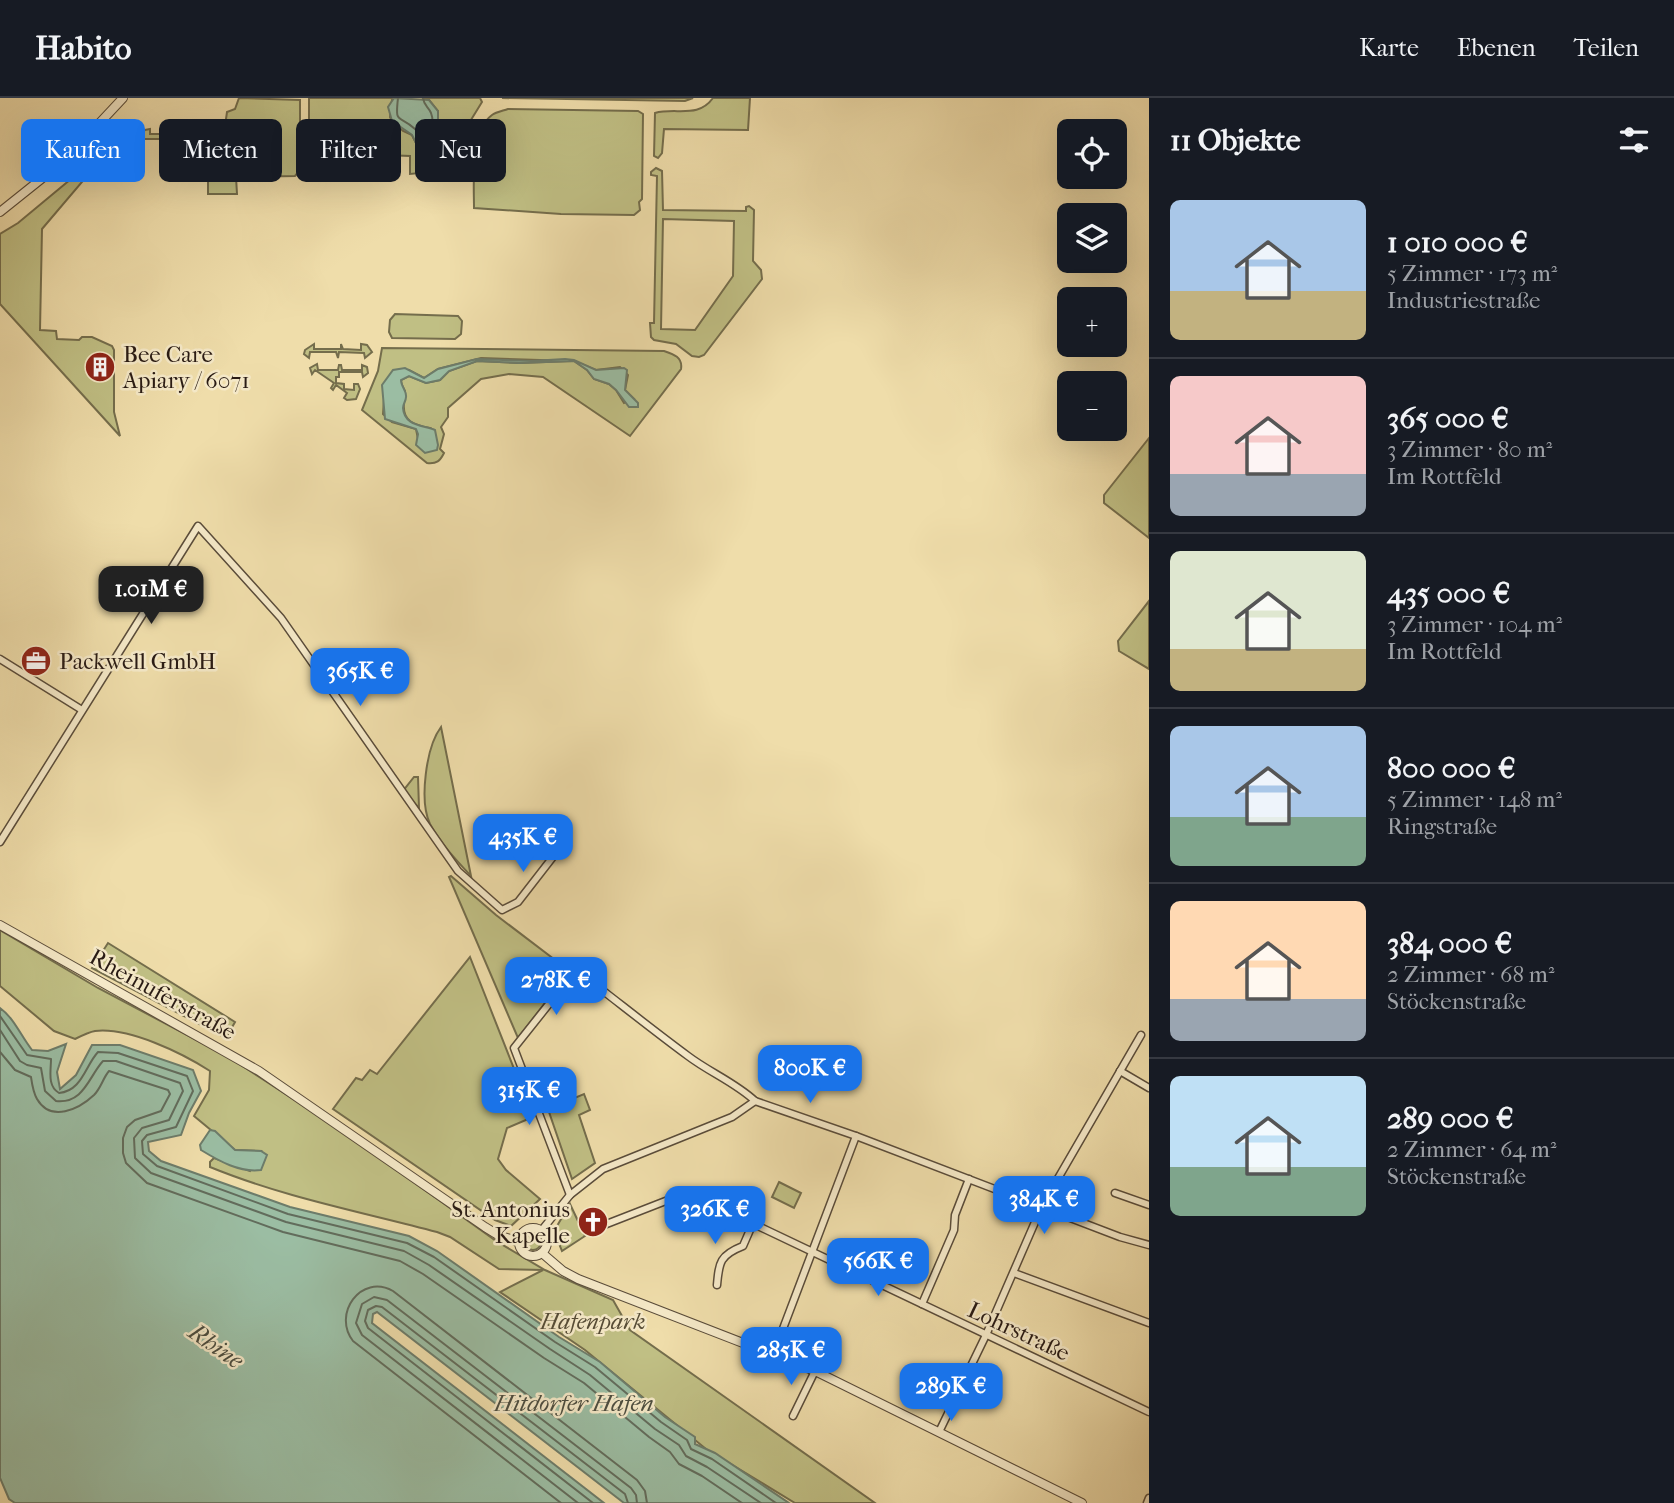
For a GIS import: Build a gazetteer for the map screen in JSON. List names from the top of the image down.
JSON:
{
  "streets": {
    "street": ["Rheinuferstraße", "Lohrstraße"]
  },
  "water": ["Rhine", "Hitdorfer Hafen"],
  "parks": ["Hafenpark"],
  "places": {
    "building": ["Bee Care Apiary / 6071"],
    "office": ["Packwell GmbH"],
    "church": ["St. Antonius Kapelle"]
  },
  "page": {
    "header": "Habito",
    "nav": ["Karte", "Ebenen", "Teilen"],
    "heading": "11 Objekte",
    "map_buttons": ["+", "−"],
    "chip": [
      "Kaufen",
      "Mieten",
      "Filter",
      "Neu"
    ],
    "list": [
      {
        "name": "1 010 000 €",
        "note": "5 Zimmer · 173 m² · Industriestraße"
      },
      {
        "name": "365 000 €",
        "note": "3 Zimmer · 80 m² · Im Rottfeld"
      },
      {
        "name": "435 000 €",
        "note": "3 Zimmer · 104 m² · Im Rottfeld"
      },
      {
        "name": "800 000 €",
        "note": "5 Zimmer · 148 m² · Ringstraße"
      },
      {
        "name": "384 000 €",
        "note": "2 Zimmer · 68 m² · Stöckenstraße"
      },
      {
        "name": "289 000 €",
        "note": "2 Zimmer · 64 m² · Stöckenstraße"
      }
    ],
    "price": [
      "1.01M €",
      "365K €",
      "435K €",
      "278K €",
      "800K €",
      "315K €",
      "384K €",
      "326K €",
      "566K €",
      "285K €",
      "289K €"
    ]
  }
}
